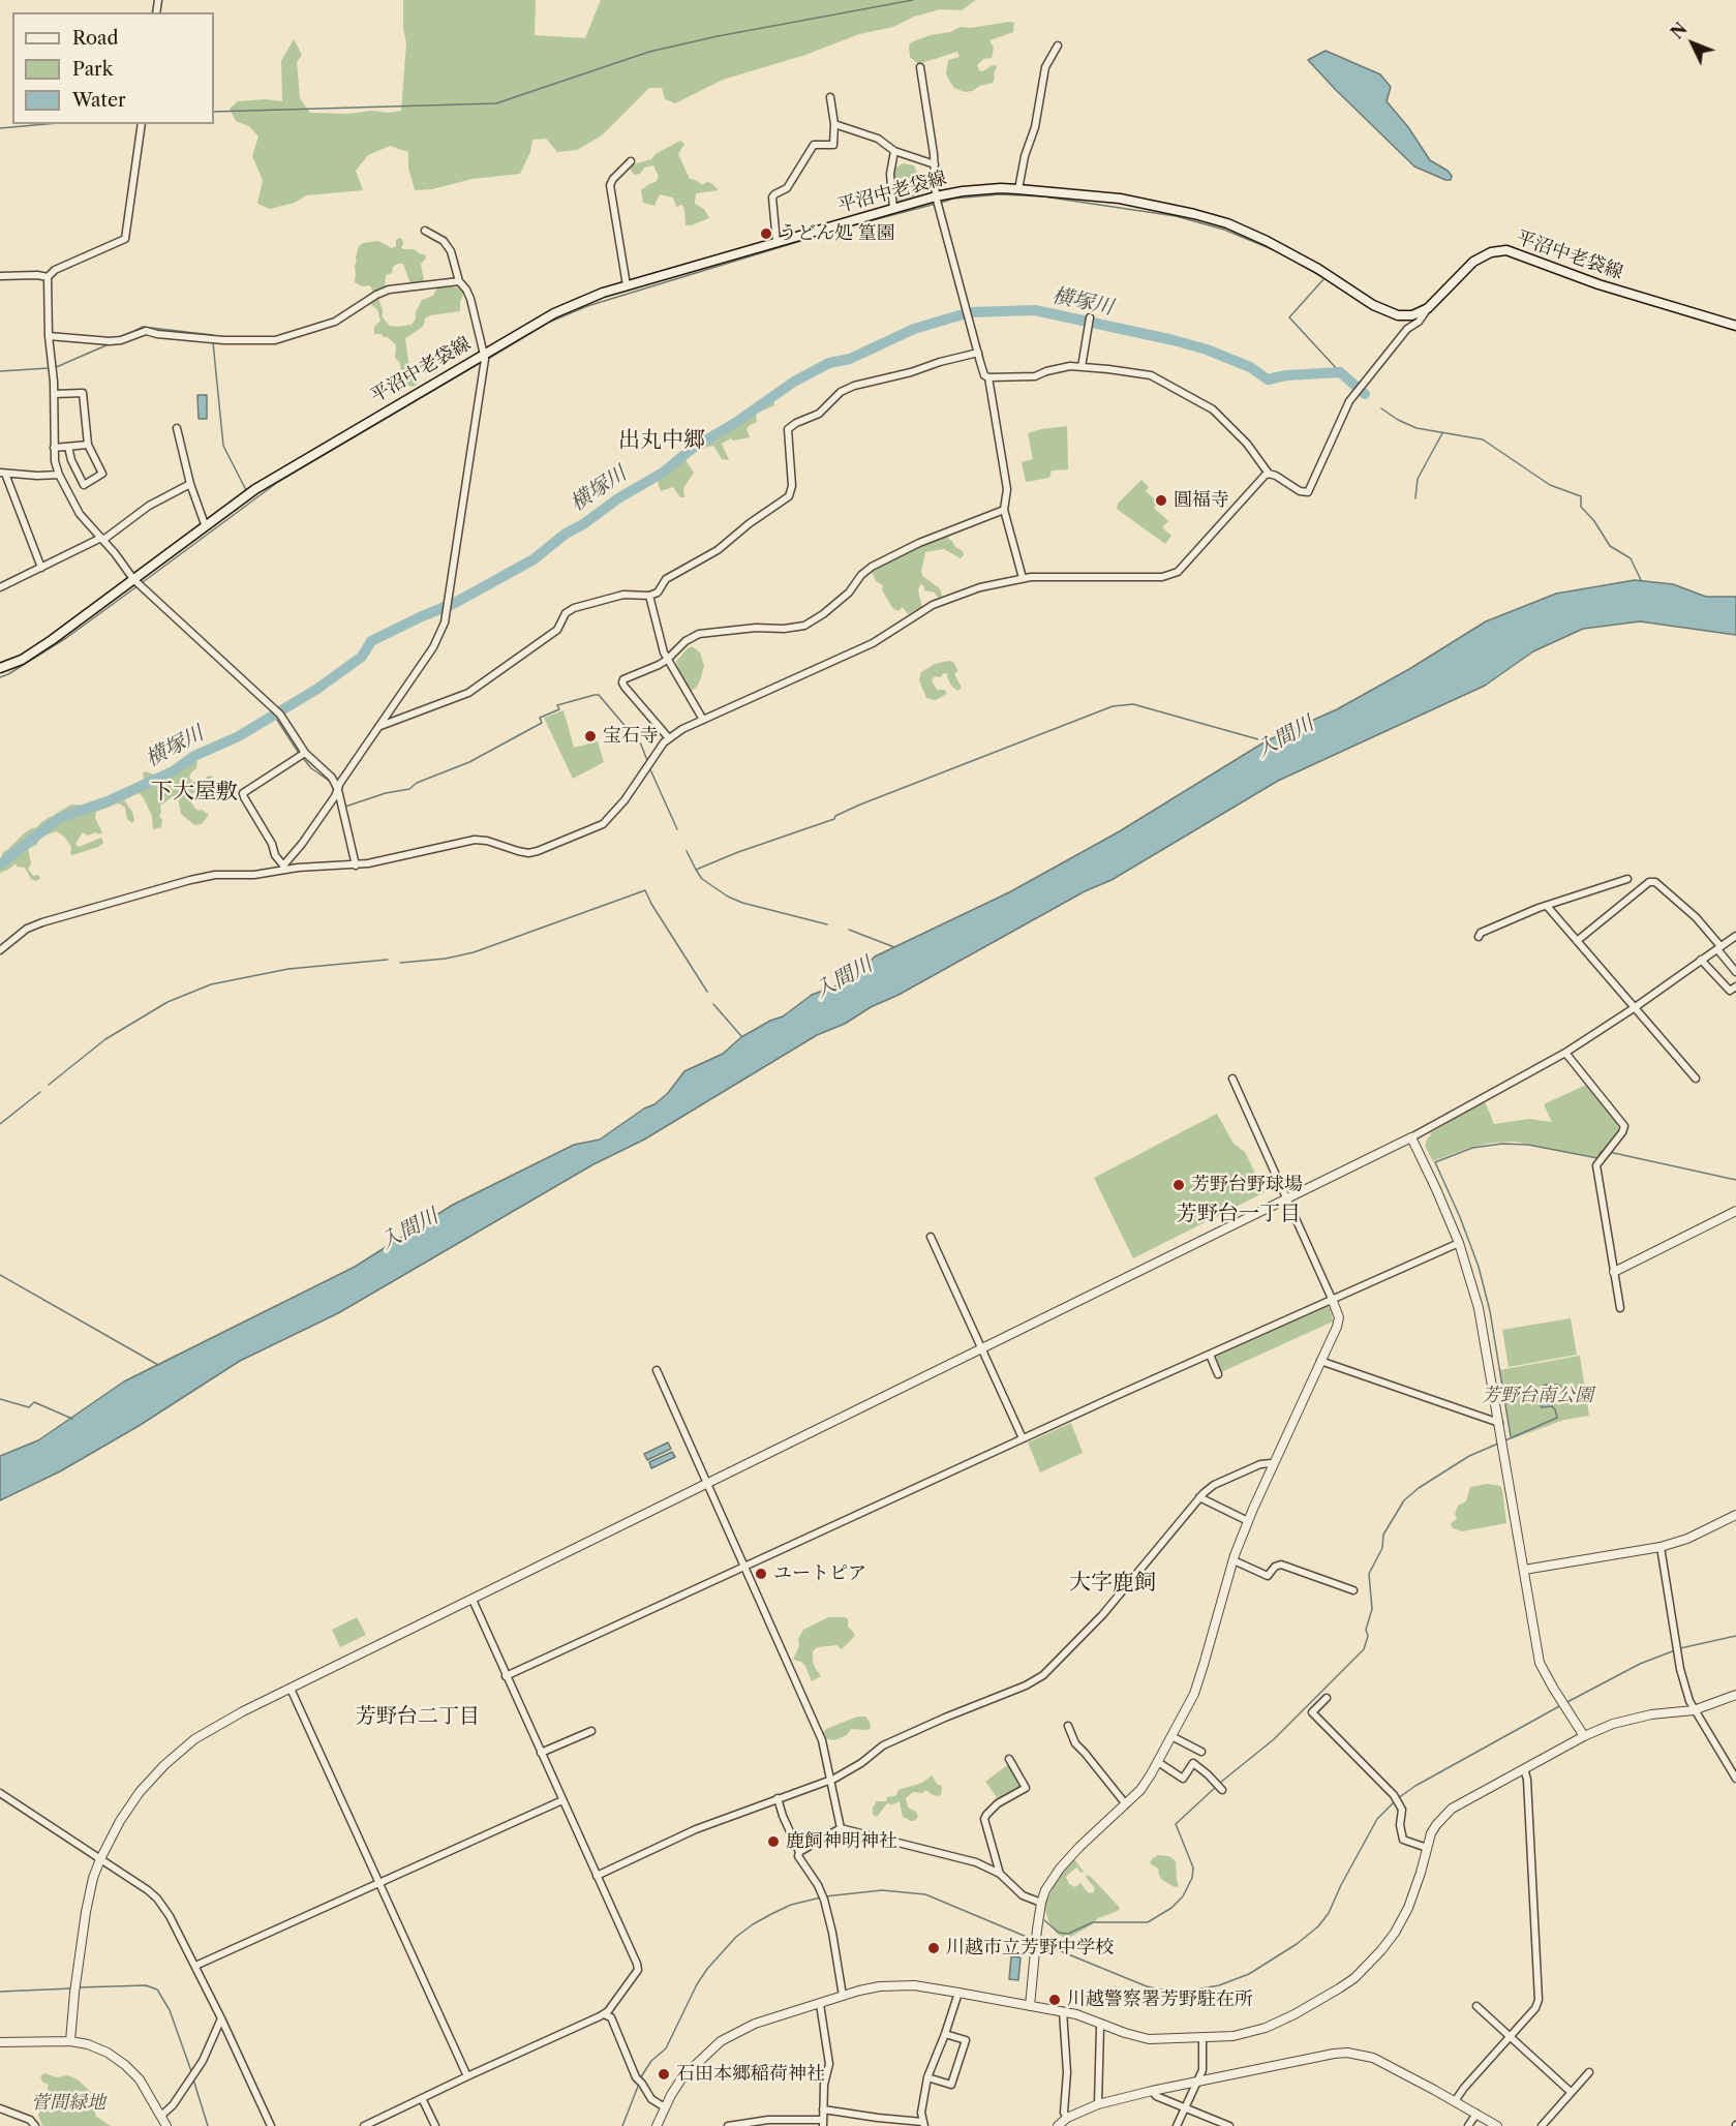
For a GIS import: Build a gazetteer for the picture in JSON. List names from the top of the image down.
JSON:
{
  "streets": {
    "main road": ["平沼中老袋線"]
  },
  "districts": [
    "出丸中郷",
    "下大屋敷",
    "芳野台一丁目",
    "大字鹿飼",
    "芳野台二丁目"
  ],
  "water": ["横塚川", "入間川"],
  "parks": ["芳野台南公園", "菅間緑地"],
  "places": [
    "うどん処 篁園",
    "圓福寺",
    "宝石寺",
    "芳野台野球場",
    "ユートピア",
    "鹿飼神明神社",
    "川越市立芳野中学校",
    "川越警察署芳野駐在所",
    "石田本郷稲荷神社"
  ],
  "legend": ["Road", "Park", "Water"],
  "north": "top left"
}
